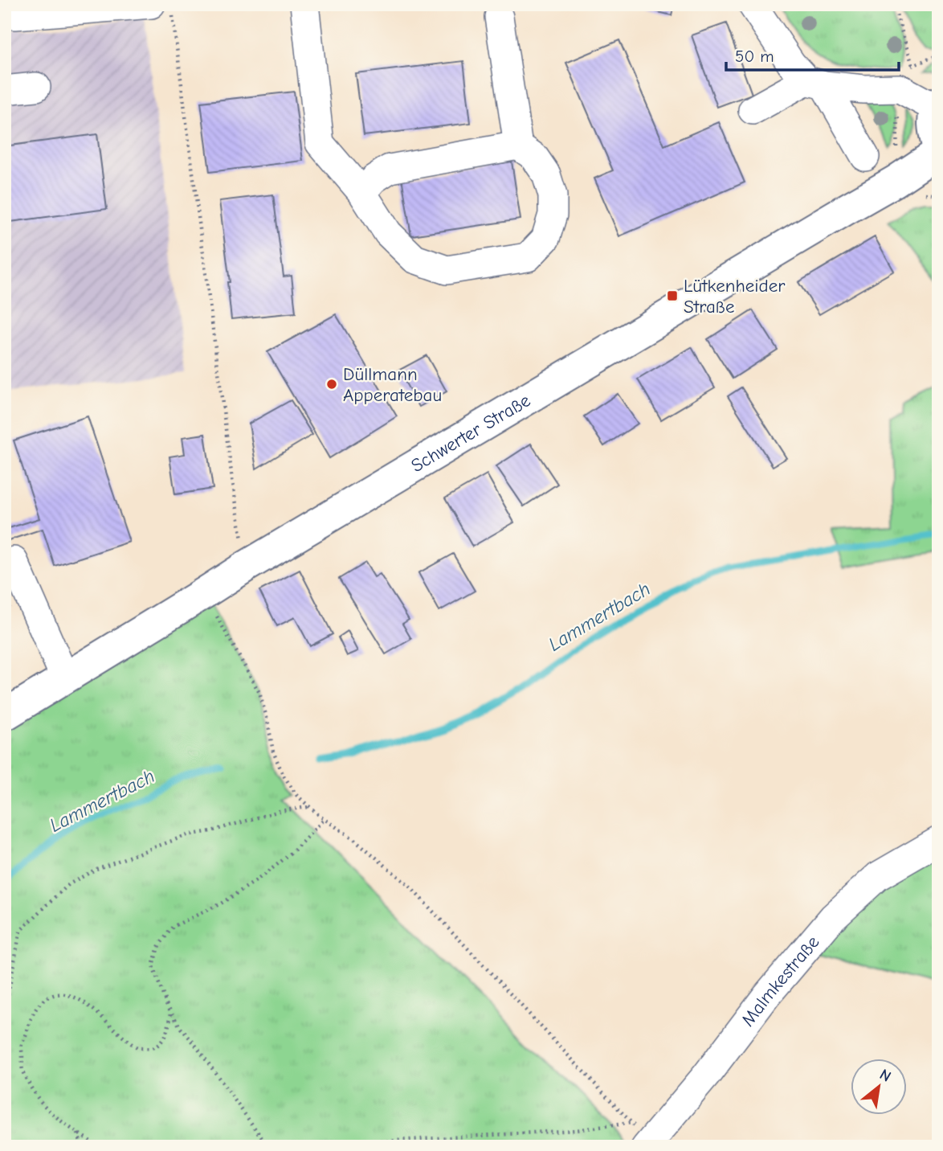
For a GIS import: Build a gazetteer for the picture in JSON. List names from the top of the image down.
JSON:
{
  "streets": {
    "main road": ["Schwerter Straße"],
    "street": ["Malmkestraße"]
  },
  "water": ["Lammertbach"],
  "places": {
    "transit": ["Lütkenheider Straße"],
    "other": ["Düllmann Apperatebau"]
  },
  "scale_bar": "50 m",
  "north": "top right"
}
